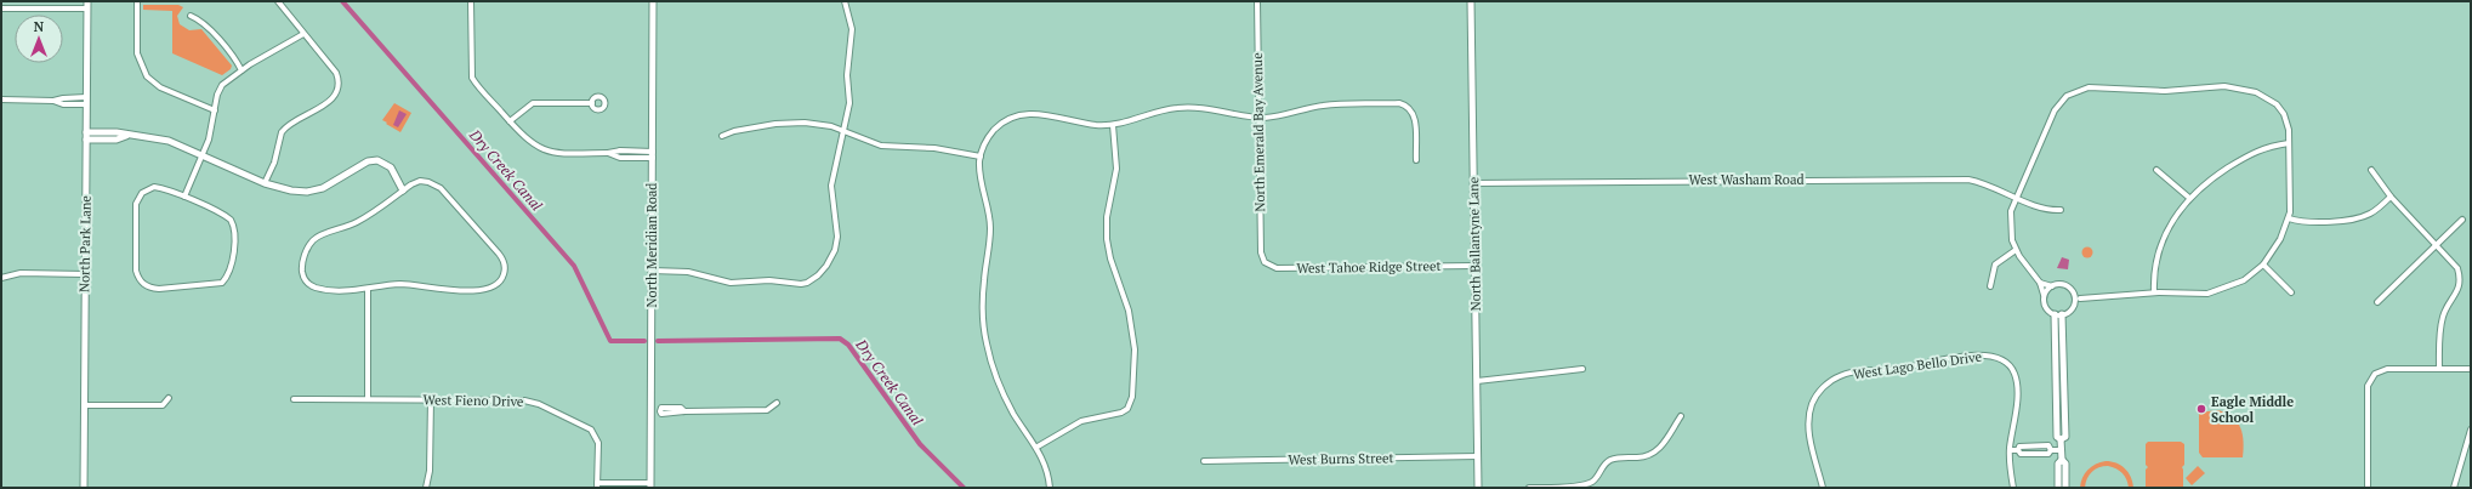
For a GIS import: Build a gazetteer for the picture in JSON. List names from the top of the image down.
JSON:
{
  "streets": {
    "street": [
      "North Emerald Bay Avenue",
      "West Washam Road",
      "North Park Lane",
      "North Ballantyne Lane",
      "North Meridian Road",
      "West Tahoe Ridge Street",
      "West Lago Bello Drive",
      "West Fieno Drive",
      "West Burns Street"
    ]
  },
  "crossings": [
    ["North Emerald Bay Avenue", "West Tahoe Ridge Street"],
    ["West Washam Road", "North Ballantyne Lane"],
    ["North Ballantyne Lane", "West Tahoe Ridge Street"],
    ["North Ballantyne Lane", "West Burns Street"]
  ],
  "water": ["Dry Creek Canal"],
  "places": ["Eagle Middle School"],
  "north": "top"
}
